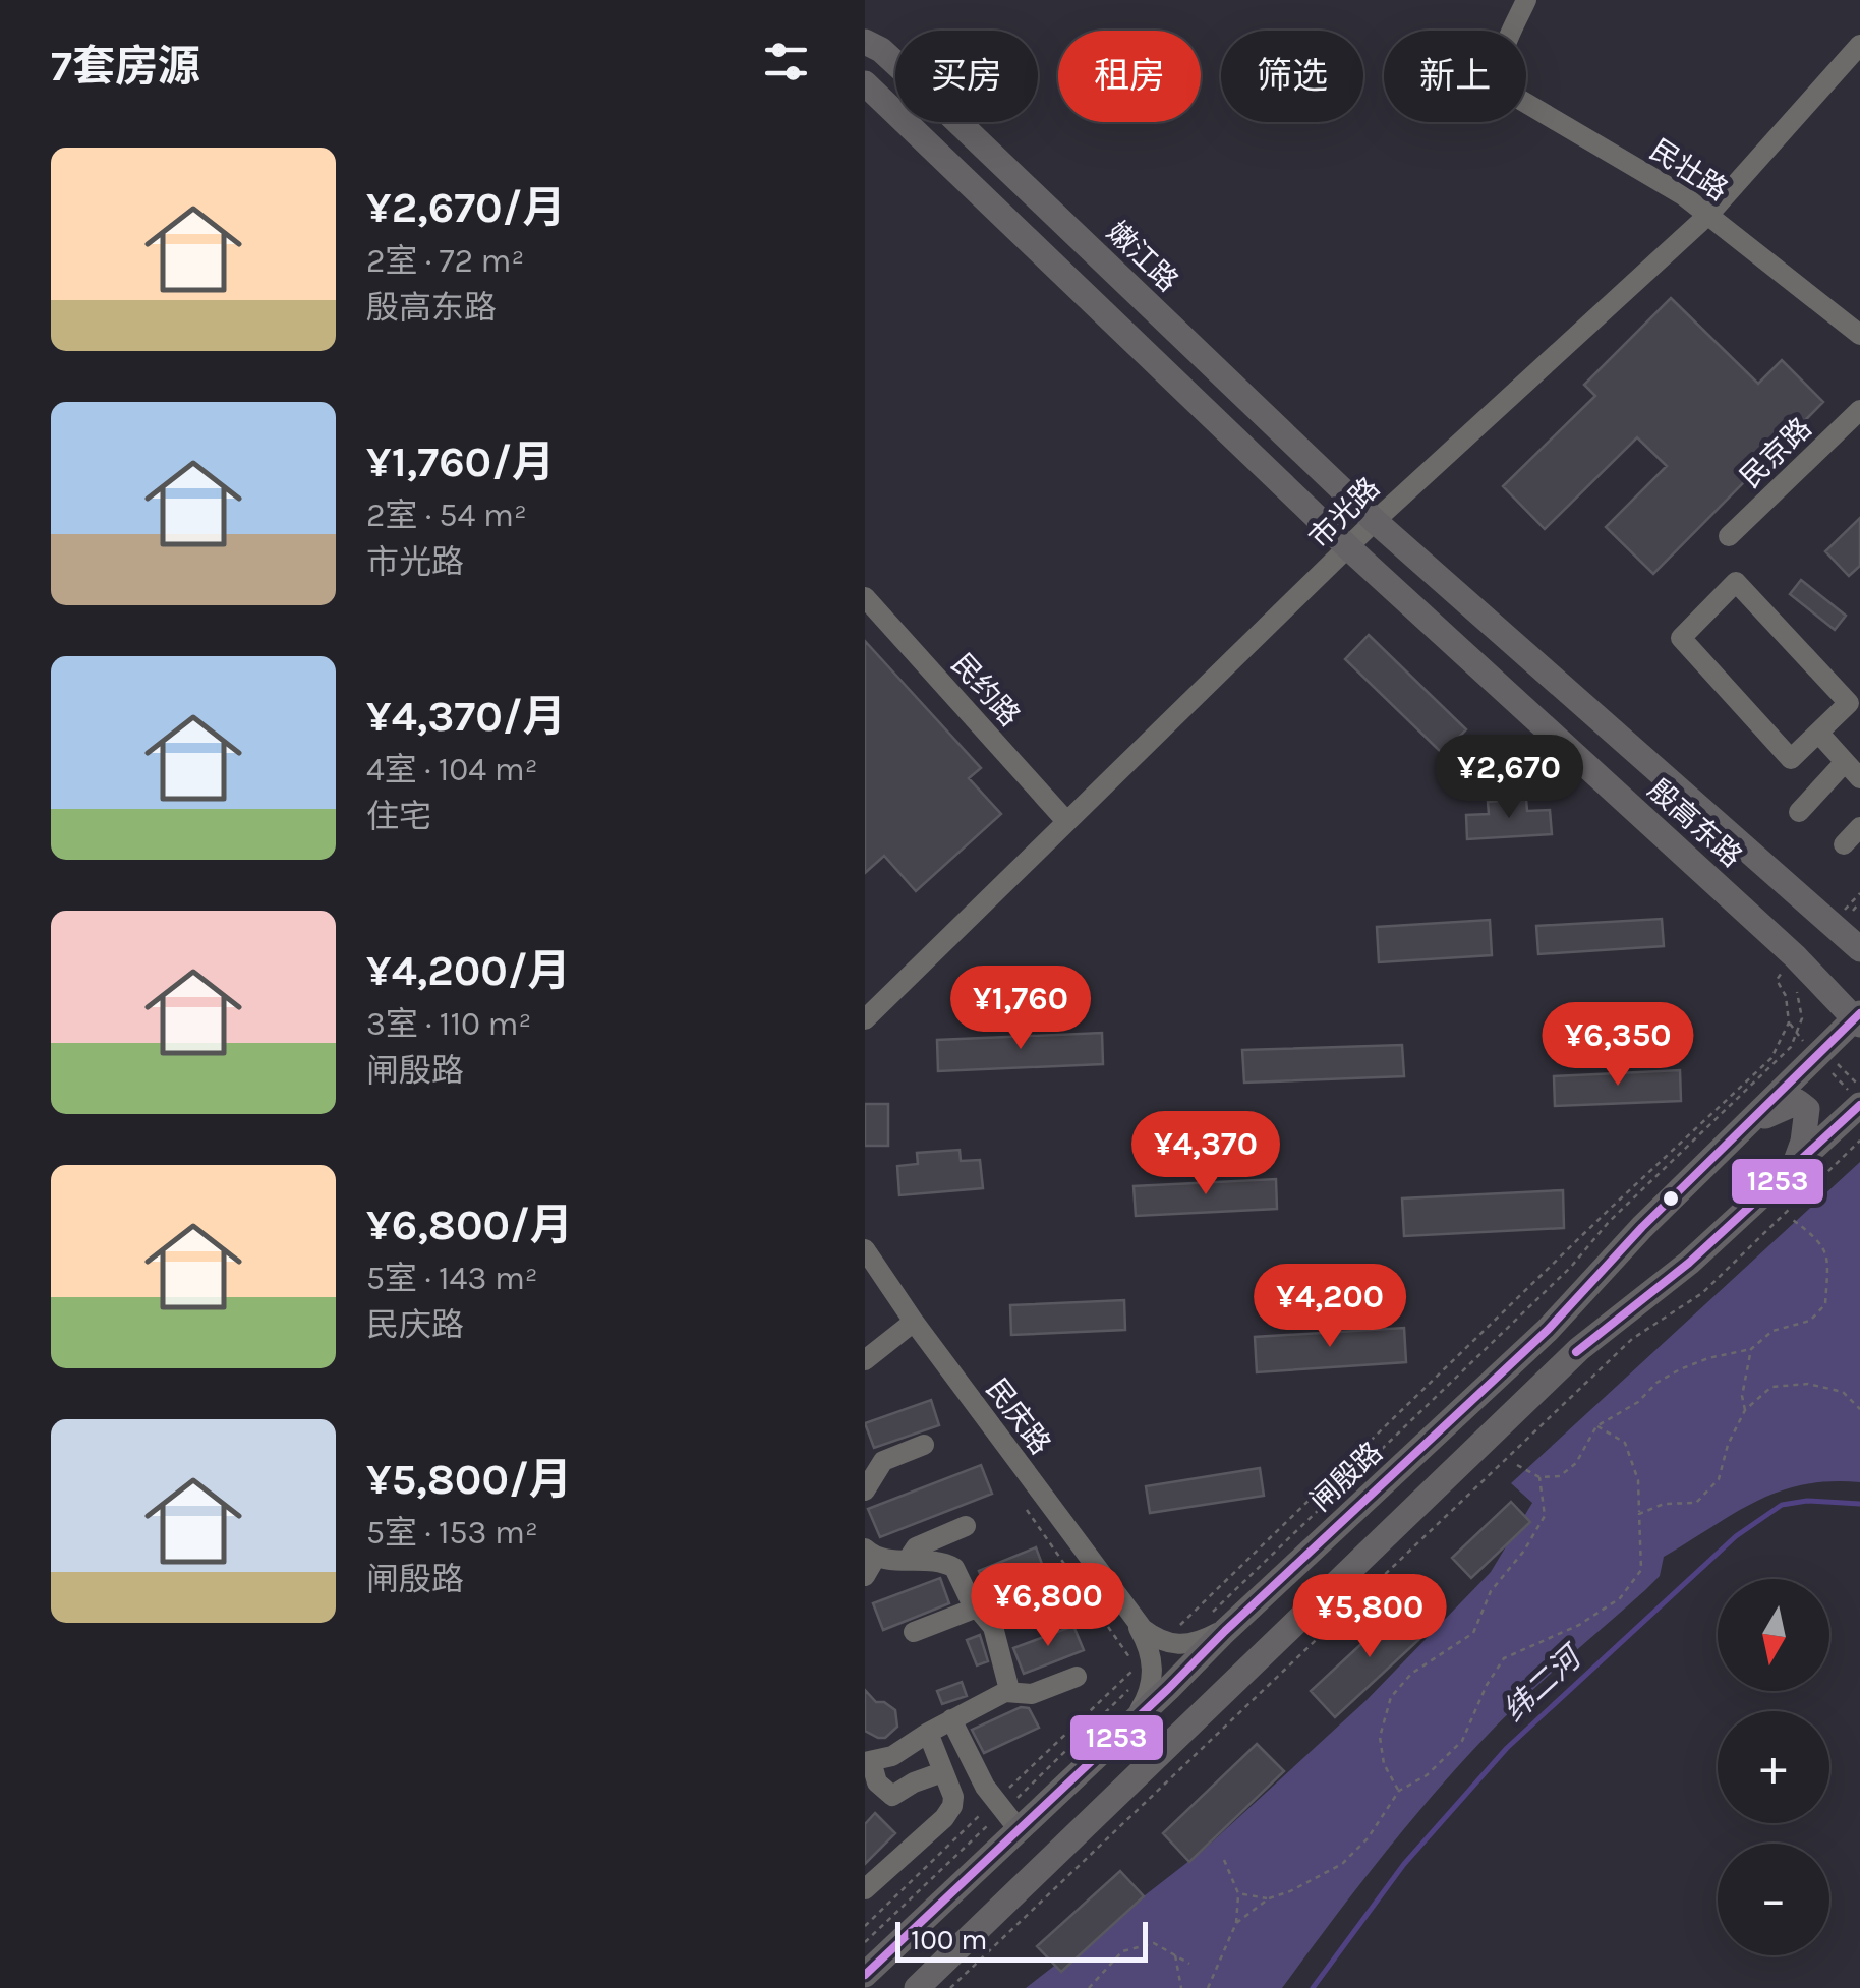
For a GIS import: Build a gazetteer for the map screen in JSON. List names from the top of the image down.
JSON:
{
  "streets": {
    "main road": ["嫩江路", "殷高东路", "闸殷路"],
    "street": [
      "民壮路",
      "民京路",
      "市光路",
      "民约路",
      "民庆路"
    ]
  },
  "crossings": [
    ["民壮路", "市光路"],
    ["嫩江路", "市光路"],
    ["嫩江路", "殷高东路"],
    ["市光路", "民约路"],
    ["市光路", "殷高东路"],
    ["殷高东路", "闸殷路"]
  ],
  "water": ["纬二河"],
  "lines": ["transit line 1253"],
  "scale_bar": "100 m",
  "north": "bottom",
  "page": {
    "heading": "7套房源",
    "chip": [
      "买房",
      "租房",
      "筛选",
      "新上"
    ],
    "list": [
      {
        "name": "¥2,670/月",
        "note": "2室 · 72 m² · 殷高东路"
      },
      {
        "name": "¥1,760/月",
        "note": "2室 · 54 m² · 市光路"
      },
      {
        "name": "¥4,370/月",
        "note": "4室 · 104 m² · 住宅"
      },
      {
        "name": "¥4,200/月",
        "note": "3室 · 110 m² · 闸殷路"
      },
      {
        "name": "¥6,800/月",
        "note": "5室 · 143 m² · 民庆路"
      },
      {
        "name": "¥5,800/月",
        "note": "5室 · 153 m² · 闸殷路"
      }
    ],
    "price": [
      "¥2,670",
      "¥1,760",
      "¥6,350",
      "¥4,370",
      "¥4,200",
      "¥6,800",
      "¥5,800"
    ],
    "map_buttons": ["+", "−"],
    "scale": "100 m"
  }
}
